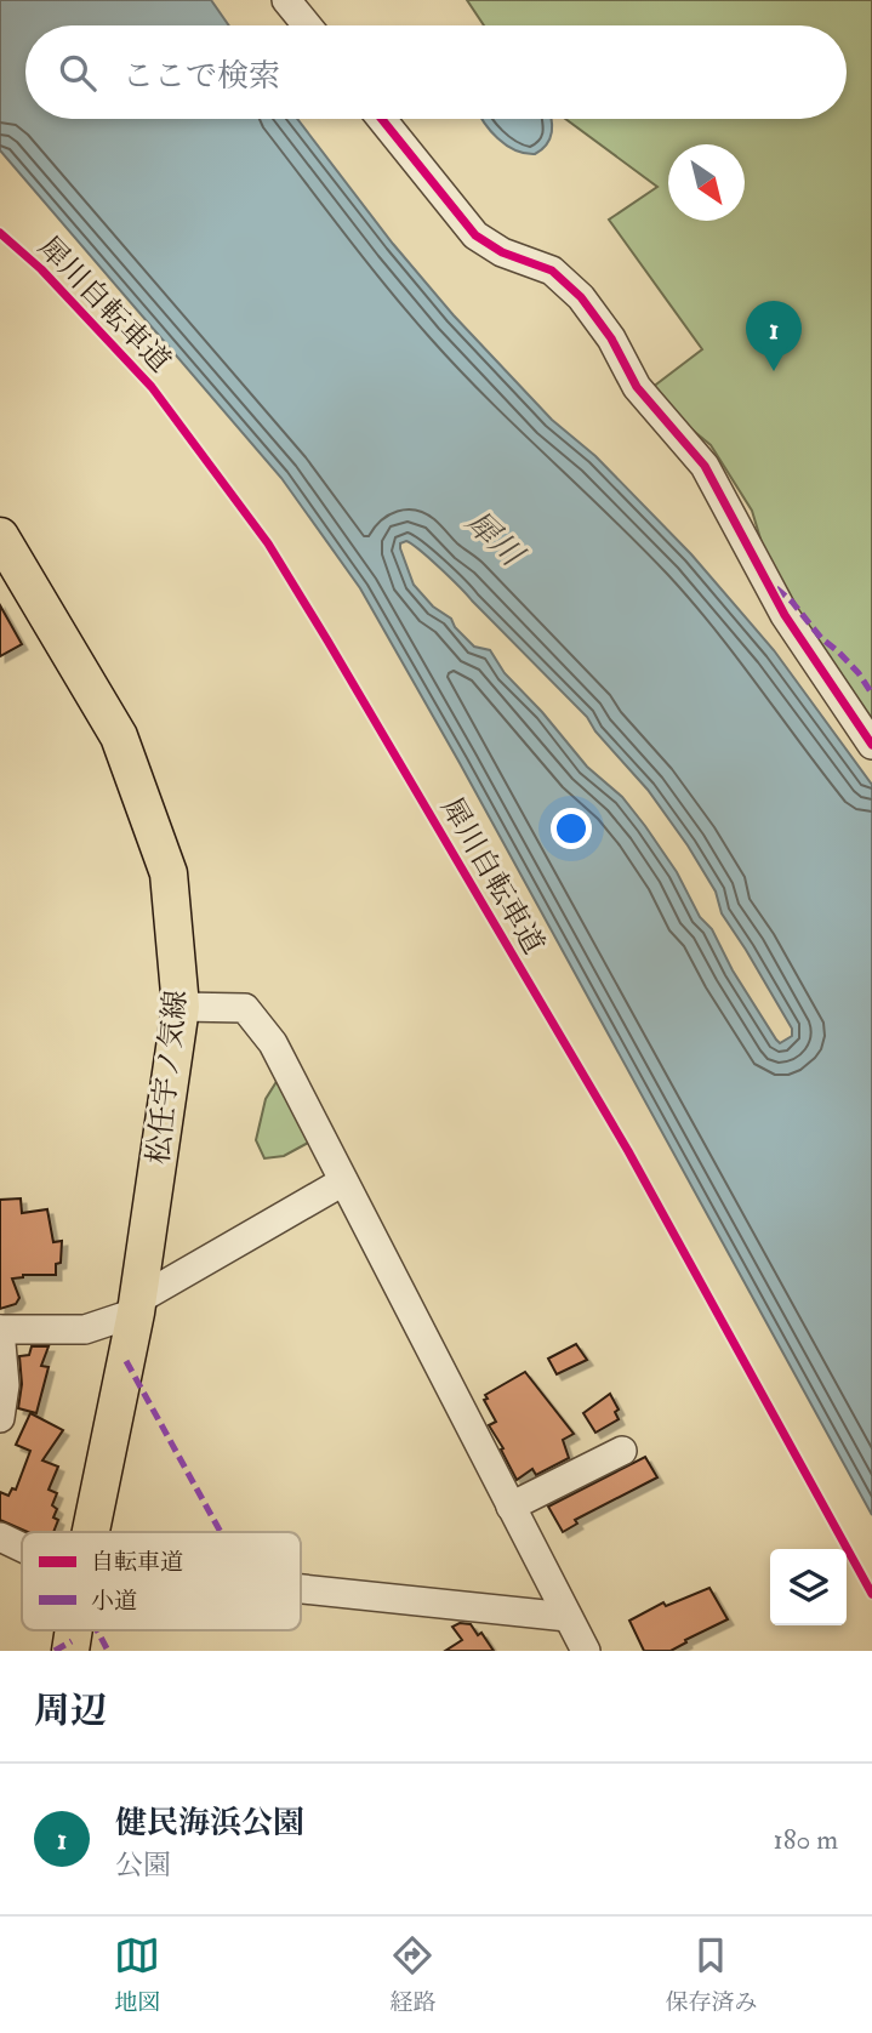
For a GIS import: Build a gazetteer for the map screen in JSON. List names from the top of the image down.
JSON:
{
  "streets": {
    "main road": ["松任宇ノ気線"],
    "cycle path": ["犀川自転車道"]
  },
  "water": ["犀川"],
  "legend": ["自転車道", "小道"],
  "north": "bottom right",
  "page": {
    "search": "ここで検索",
    "pins": "1",
    "heading": "周辺",
    "list": [
      {
        "mark": "1",
        "name": "健民海浜公園",
        "note": "公園",
        "value": "180 m"
      }
    ],
    "nav": ["地図", "経路", "保存済み"]
  }
}
